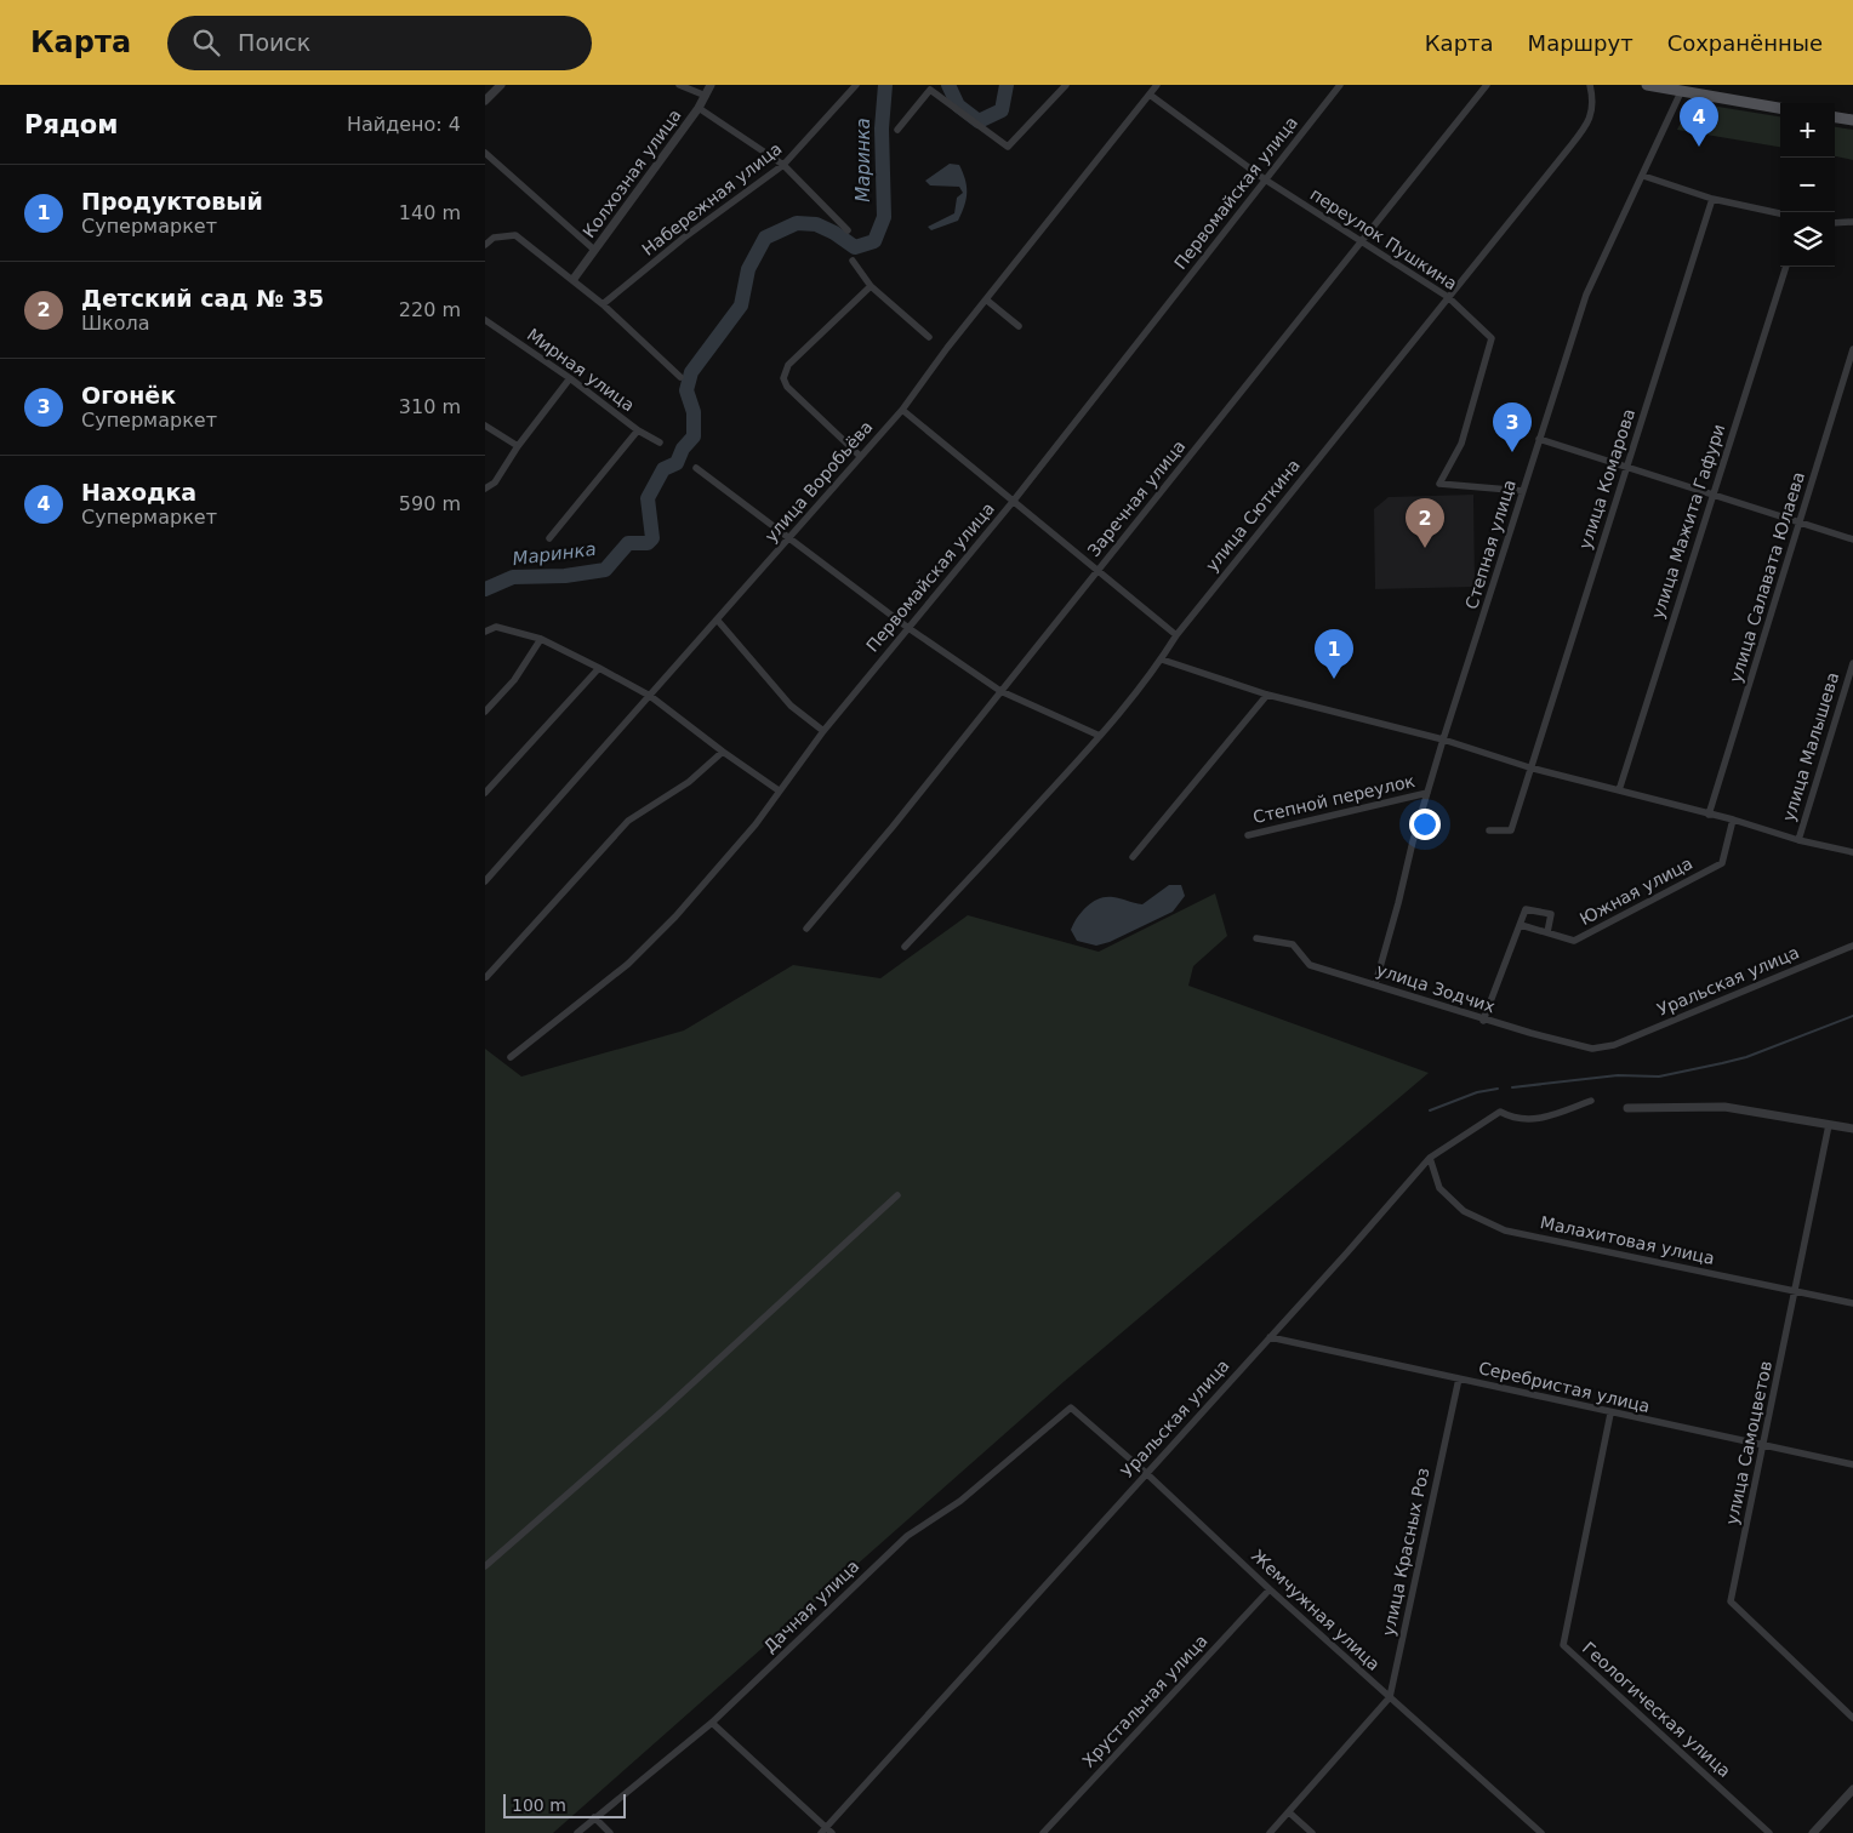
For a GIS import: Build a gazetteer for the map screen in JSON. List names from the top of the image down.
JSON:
{
  "streets": {
    "street": [
      "Колхозная улица",
      "Первомайская улица",
      "Набережная улица",
      "переулок Пушкина",
      "Мирная улица",
      "улица Комарова",
      "улица Воробьёва",
      "Заречная улица",
      "улица Сюткина",
      "улица Мажита Гафури",
      "Степная улица",
      "улица Салавата Юлаева",
      "улица Малышева",
      "Степной переулок",
      "Южная улица",
      "Уральская улица",
      "улица Зодчих",
      "Малахитовая улица",
      "Серебристая улица",
      "улица Самоцветов",
      "улица Красных Роз",
      "Дачная улица",
      "Жемчужная улица",
      "Хрустальная улица",
      "Геологическая улица"
    ]
  },
  "crossings": [
    ["Первомайская улица", "переулок Пушкина"],
    ["переулок Пушкина", "улица Воробьёва"],
    ["переулок Пушкина", "Заречная улица"],
    ["переулок Пушкина", "улица Сюткина"],
    ["переулок Пушкина", "Степная улица"],
    ["Степная улица", "Степной переулок"],
    ["Степная улица", "улица Зодчих"],
    ["Уральская улица", "улица Зодчих"],
    ["Уральская улица", "Малахитовая улица"],
    ["Уральская улица", "Серебристая улица"],
    ["Уральская улица", "Жемчужная улица"],
    ["Малахитовая улица", "улица Самоцветов"],
    ["Серебристая улица", "улица Самоцветов"],
    ["Серебристая улица", "улица Красных Роз"],
    ["Серебристая улица", "Геологическая улица"],
    ["улица Красных Роз", "Жемчужная улица"],
    ["Дачная улица", "Жемчужная улица"],
    ["Жемчужная улица", "Хрустальная улица"]
  ],
  "water": ["Маринка"],
  "scale_bar": "100 m",
  "page": {
    "header": "Карта",
    "search": "Поиск",
    "nav": ["Карта", "Маршрут", "Сохранённые"],
    "heading": ["Рядом", "Найдено: 4"],
    "pins": [
      "4",
      "3",
      "2",
      "1"
    ],
    "map_buttons": ["+", "−"],
    "list": [
      {
        "mark": "1",
        "name": "Продуктовый",
        "note": "Супермаркет",
        "value": "140 m"
      },
      {
        "mark": "2",
        "name": "Детский сад № 35",
        "note": "Школа",
        "value": "220 m"
      },
      {
        "mark": "3",
        "name": "Огонёк",
        "note": "Супермаркет",
        "value": "310 m"
      },
      {
        "mark": "4",
        "name": "Находка",
        "note": "Супермаркет",
        "value": "590 m"
      }
    ],
    "scale": "100 m"
  }
}
